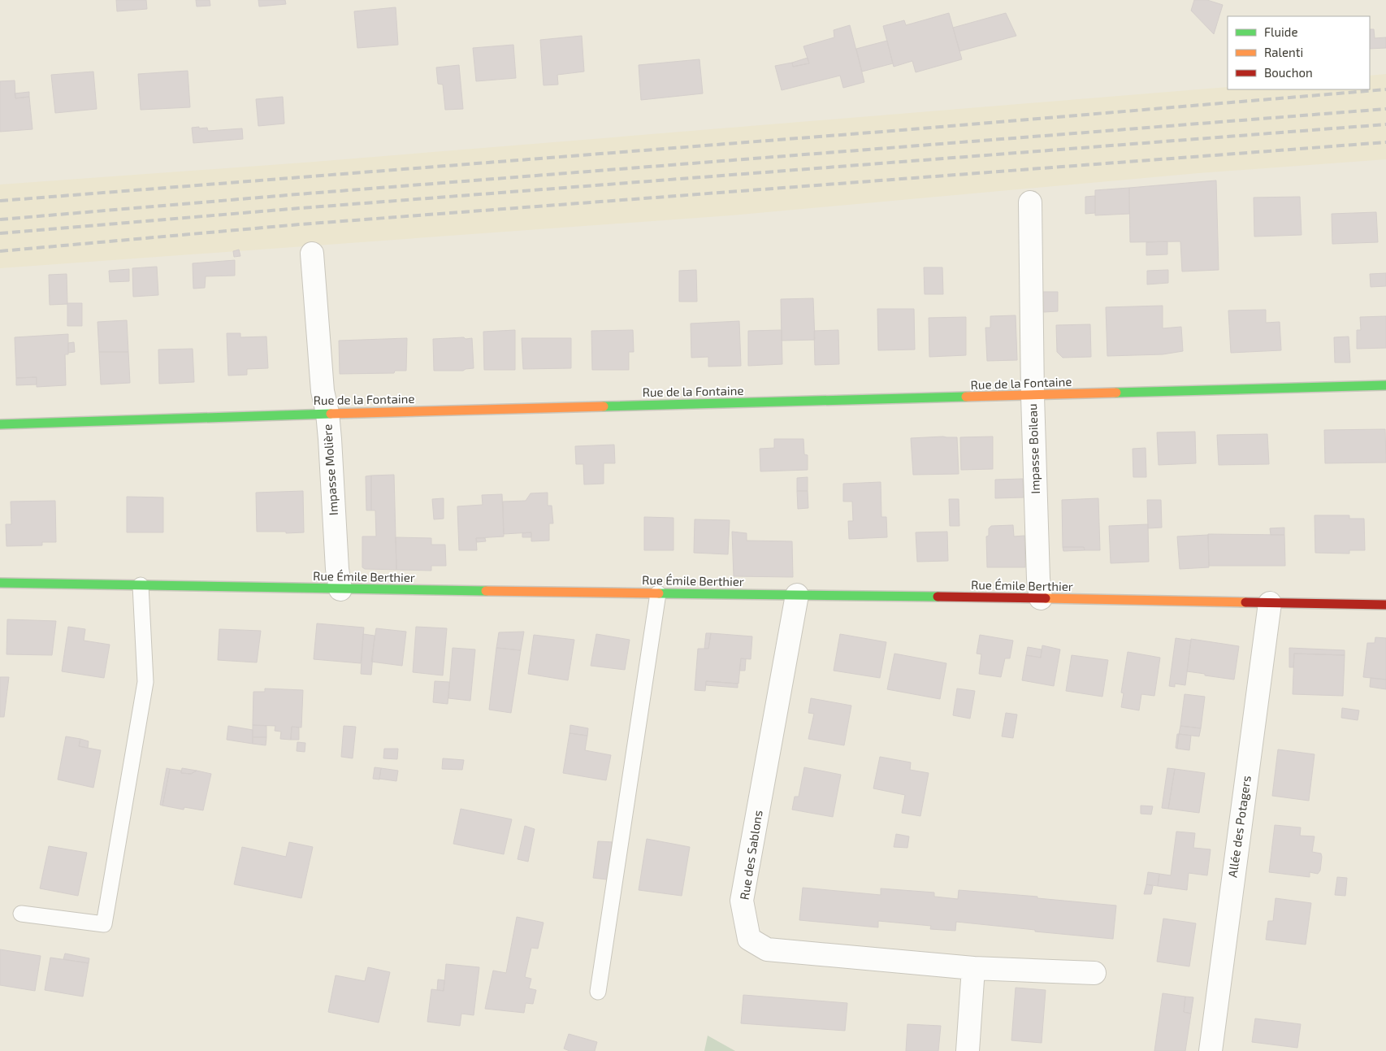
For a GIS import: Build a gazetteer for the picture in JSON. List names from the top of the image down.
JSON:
{
  "streets": {
    "street": [
      "Rue de la Fontaine",
      "Impasse Boileau",
      "Impasse Molière",
      "Rue Émile Berthier",
      "Allée des Potagers",
      "Rue des Sablons"
    ]
  },
  "crossings": [
    ["Rue de la Fontaine", "Impasse Boileau"],
    ["Rue de la Fontaine", "Impasse Molière"],
    ["Impasse Boileau", "Rue Émile Berthier"],
    ["Impasse Molière", "Rue Émile Berthier"],
    ["Rue Émile Berthier", "Allée des Potagers"],
    ["Rue Émile Berthier", "Rue des Sablons"]
  ],
  "legend": ["Fluide", "Ralenti", "Bouchon"]
}
